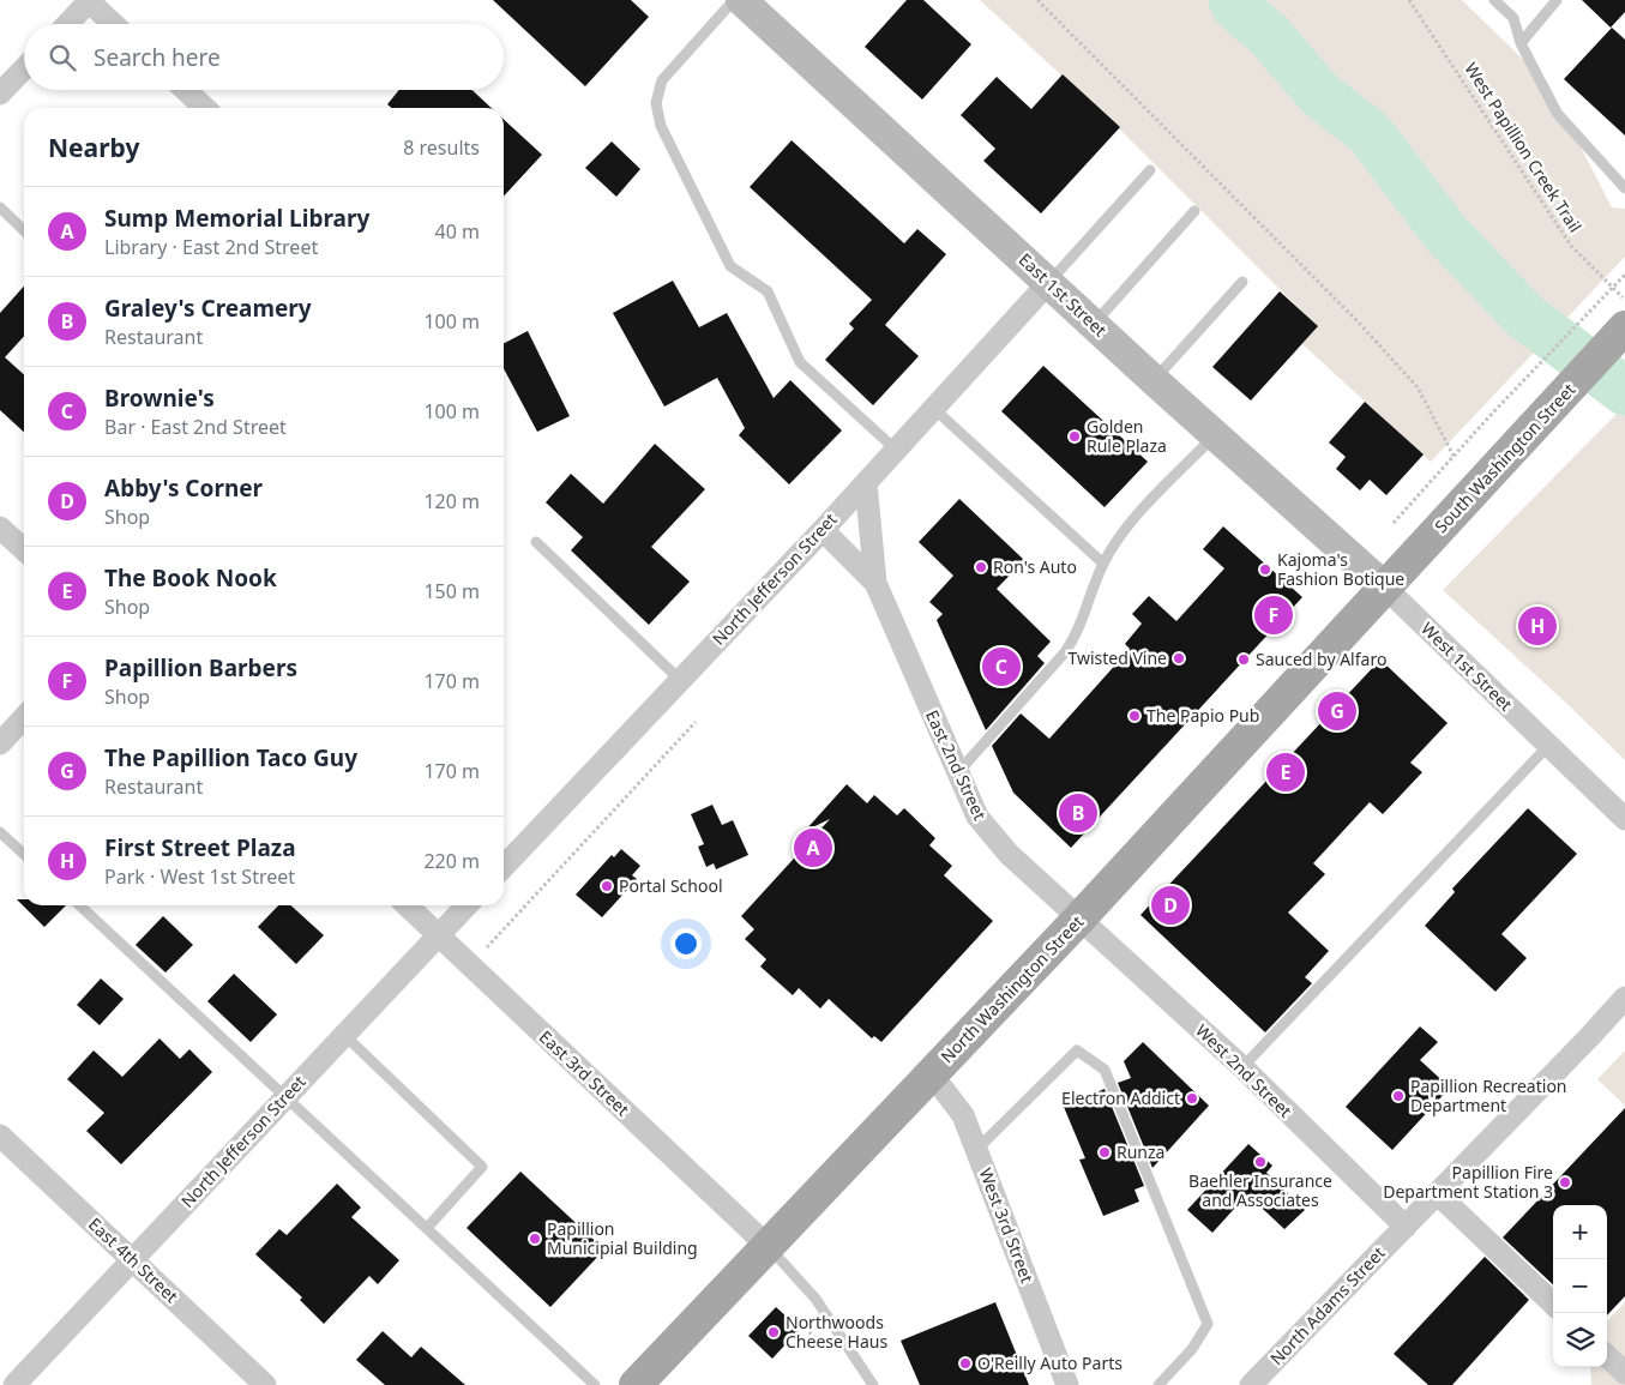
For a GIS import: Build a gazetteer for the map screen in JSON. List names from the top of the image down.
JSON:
{
  "streets": {
    "main road": ["East 1st Street", "South Washington Street", "North Washington Street"],
    "street": [
      "North Jefferson Street",
      "West 1st Street",
      "East 2nd Street",
      "West 2nd Street",
      "East 3rd Street",
      "West 3rd Street",
      "East 4th Street",
      "North Adams Street"
    ],
    "path": ["West Papillion Creek Trail"]
  },
  "crossings": [
    ["East 1st Street", "South Washington Street"],
    ["East 1st Street", "North Jefferson Street"],
    ["East 1st Street", "West 1st Street"],
    ["East 1st Street", "North Washington Street"],
    ["South Washington Street", "West 1st Street"],
    ["South Washington Street", "North Washington Street"],
    ["North Jefferson Street", "East 3rd Street"],
    ["North Jefferson Street", "East 4th Street"],
    ["West 1st Street", "North Washington Street"],
    ["East 2nd Street", "North Washington Street"],
    ["East 2nd Street", "West 2nd Street"],
    ["North Washington Street", "West 2nd Street"],
    ["North Washington Street", "East 3rd Street"],
    ["North Washington Street", "West 3rd Street"],
    ["West 2nd Street", "North Adams Street"]
  ],
  "places": [
    "Golden Rule Plaza",
    "Ron's Auto",
    "Kajoma's Fashion Botique",
    "Twisted Vine",
    "Sauced by Alfaro",
    "The Papio Pub",
    "Portal School",
    "Papillion Recreation Department",
    "Electron Addict",
    "Runza",
    "Baehler Insurance and Associates",
    "Papillion Fire Department Station 3",
    "Papillion Municipial Building",
    "Northwoods Cheese Haus",
    "O'Reilly Auto Parts"
  ],
  "page": {
    "search": "Search here",
    "heading": ["Nearby", "8 results"],
    "list": [
      {
        "mark": "A",
        "name": "Sump Memorial Library",
        "note": "Library · East 2nd Street",
        "value": "40 m"
      },
      {
        "mark": "B",
        "name": "Graley's Creamery",
        "note": "Restaurant",
        "value": "100 m"
      },
      {
        "mark": "C",
        "name": "Brownie's",
        "note": "Bar · East 2nd Street",
        "value": "100 m"
      },
      {
        "mark": "D",
        "name": "Abby's Corner",
        "note": "Shop",
        "value": "120 m"
      },
      {
        "mark": "E",
        "name": "The Book Nook",
        "note": "Shop",
        "value": "150 m"
      },
      {
        "mark": "F",
        "name": "Papillion Barbers",
        "note": "Shop",
        "value": "170 m"
      },
      {
        "mark": "G",
        "name": "The Papillion Taco Guy",
        "note": "Restaurant",
        "value": "170 m"
      },
      {
        "mark": "H",
        "name": "First Street Plaza",
        "note": "Park · West 1st Street",
        "value": "220 m"
      }
    ],
    "pins": [
      "F",
      "H",
      "C",
      "G",
      "E",
      "B",
      "A",
      "D"
    ],
    "map_buttons": ["+", "−"]
  }
}
